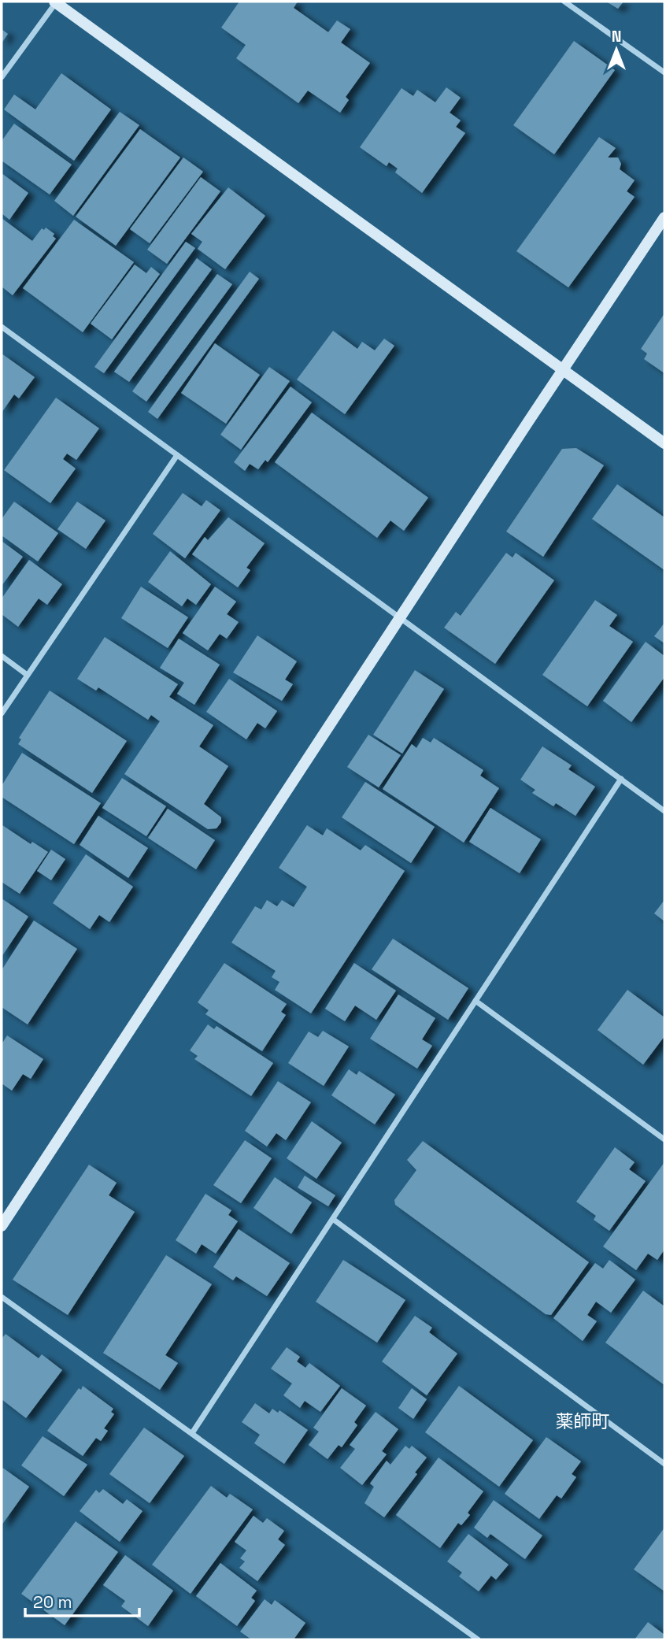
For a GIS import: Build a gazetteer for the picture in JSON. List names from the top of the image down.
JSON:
{
  "districts": ["薬師町"],
  "scale_bar": "20 m",
  "north": "top"
}
